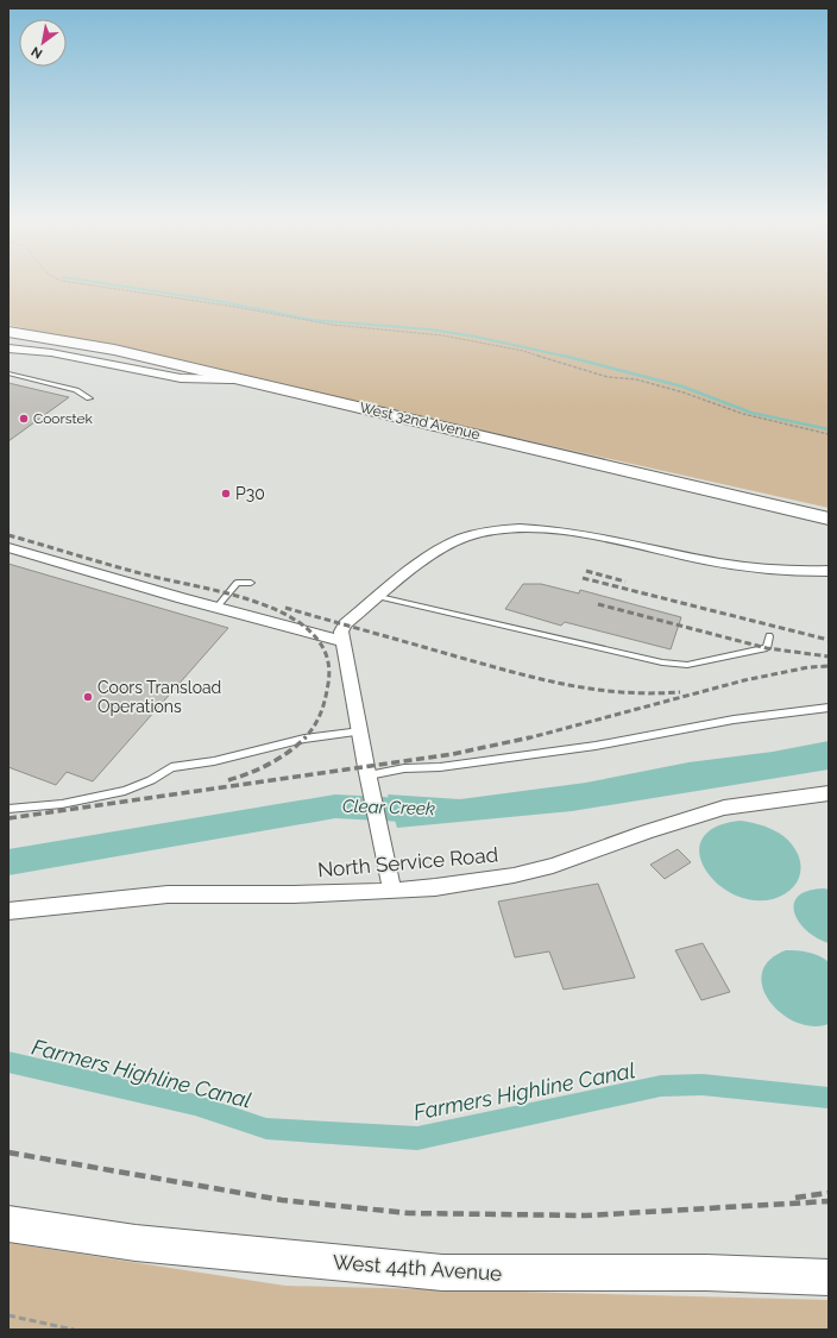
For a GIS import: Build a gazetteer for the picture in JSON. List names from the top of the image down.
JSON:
{
  "streets": {
    "street": ["West 32nd Avenue", "North Service Road", "West 44th Avenue"]
  },
  "water": ["Clear Creek", "Farmers Highline Canal"],
  "places": ["Coorstek", "P30", "Coors Transload Operations"],
  "north": "bottom left"
}
